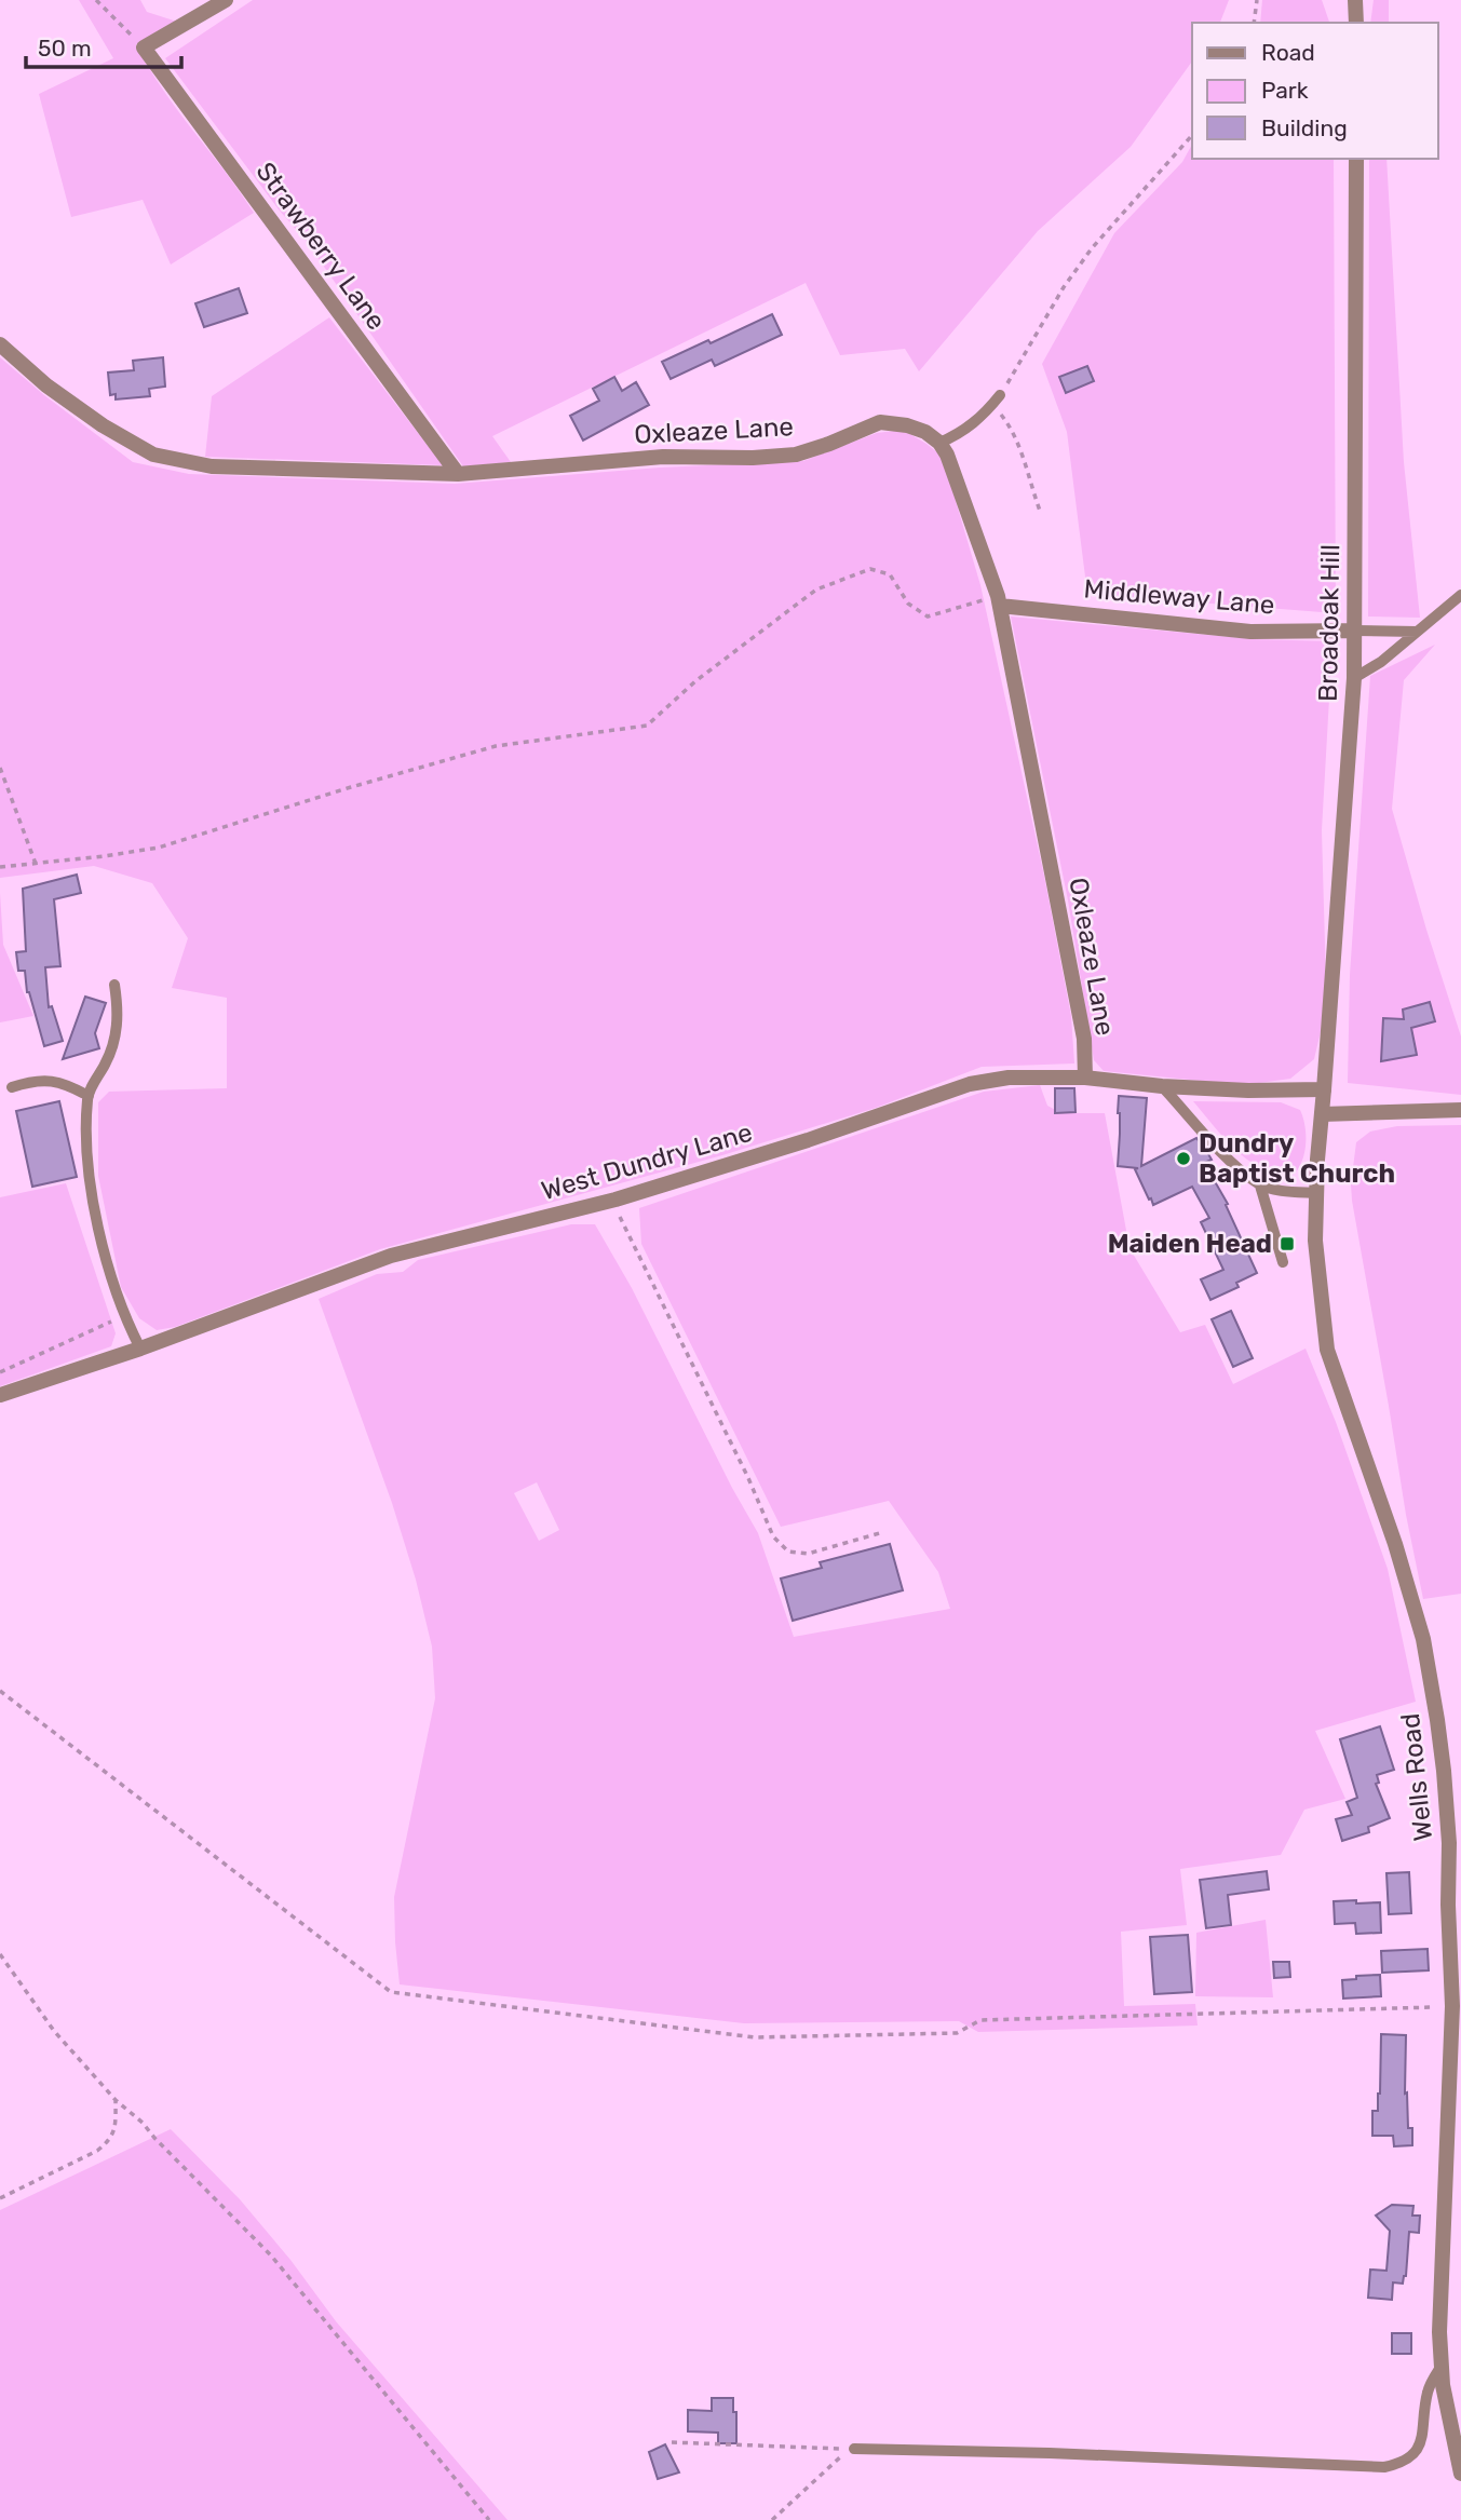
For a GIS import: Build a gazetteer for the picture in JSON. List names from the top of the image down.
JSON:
{
  "streets": {
    "street": [
      "Strawberry Lane",
      "Oxleaze Lane",
      "Middleway Lane",
      "Broadoak Hill",
      "West Dundry Lane",
      "Wells Road"
    ]
  },
  "crossings": [
    ["Strawberry Lane", "Oxleaze Lane"],
    ["Oxleaze Lane", "Middleway Lane"],
    ["Oxleaze Lane", "West Dundry Lane"],
    ["Middleway Lane", "Broadoak Hill"],
    ["Broadoak Hill", "West Dundry Lane"],
    ["Broadoak Hill", "Wells Road"],
    ["West Dundry Lane", "Wells Road"]
  ],
  "places": {
    "other": ["Dundry Baptist Church"],
    "transit": ["Maiden Head"]
  },
  "legend": ["Road", "Park", "Building"],
  "scale_bar": "50 m"
}
